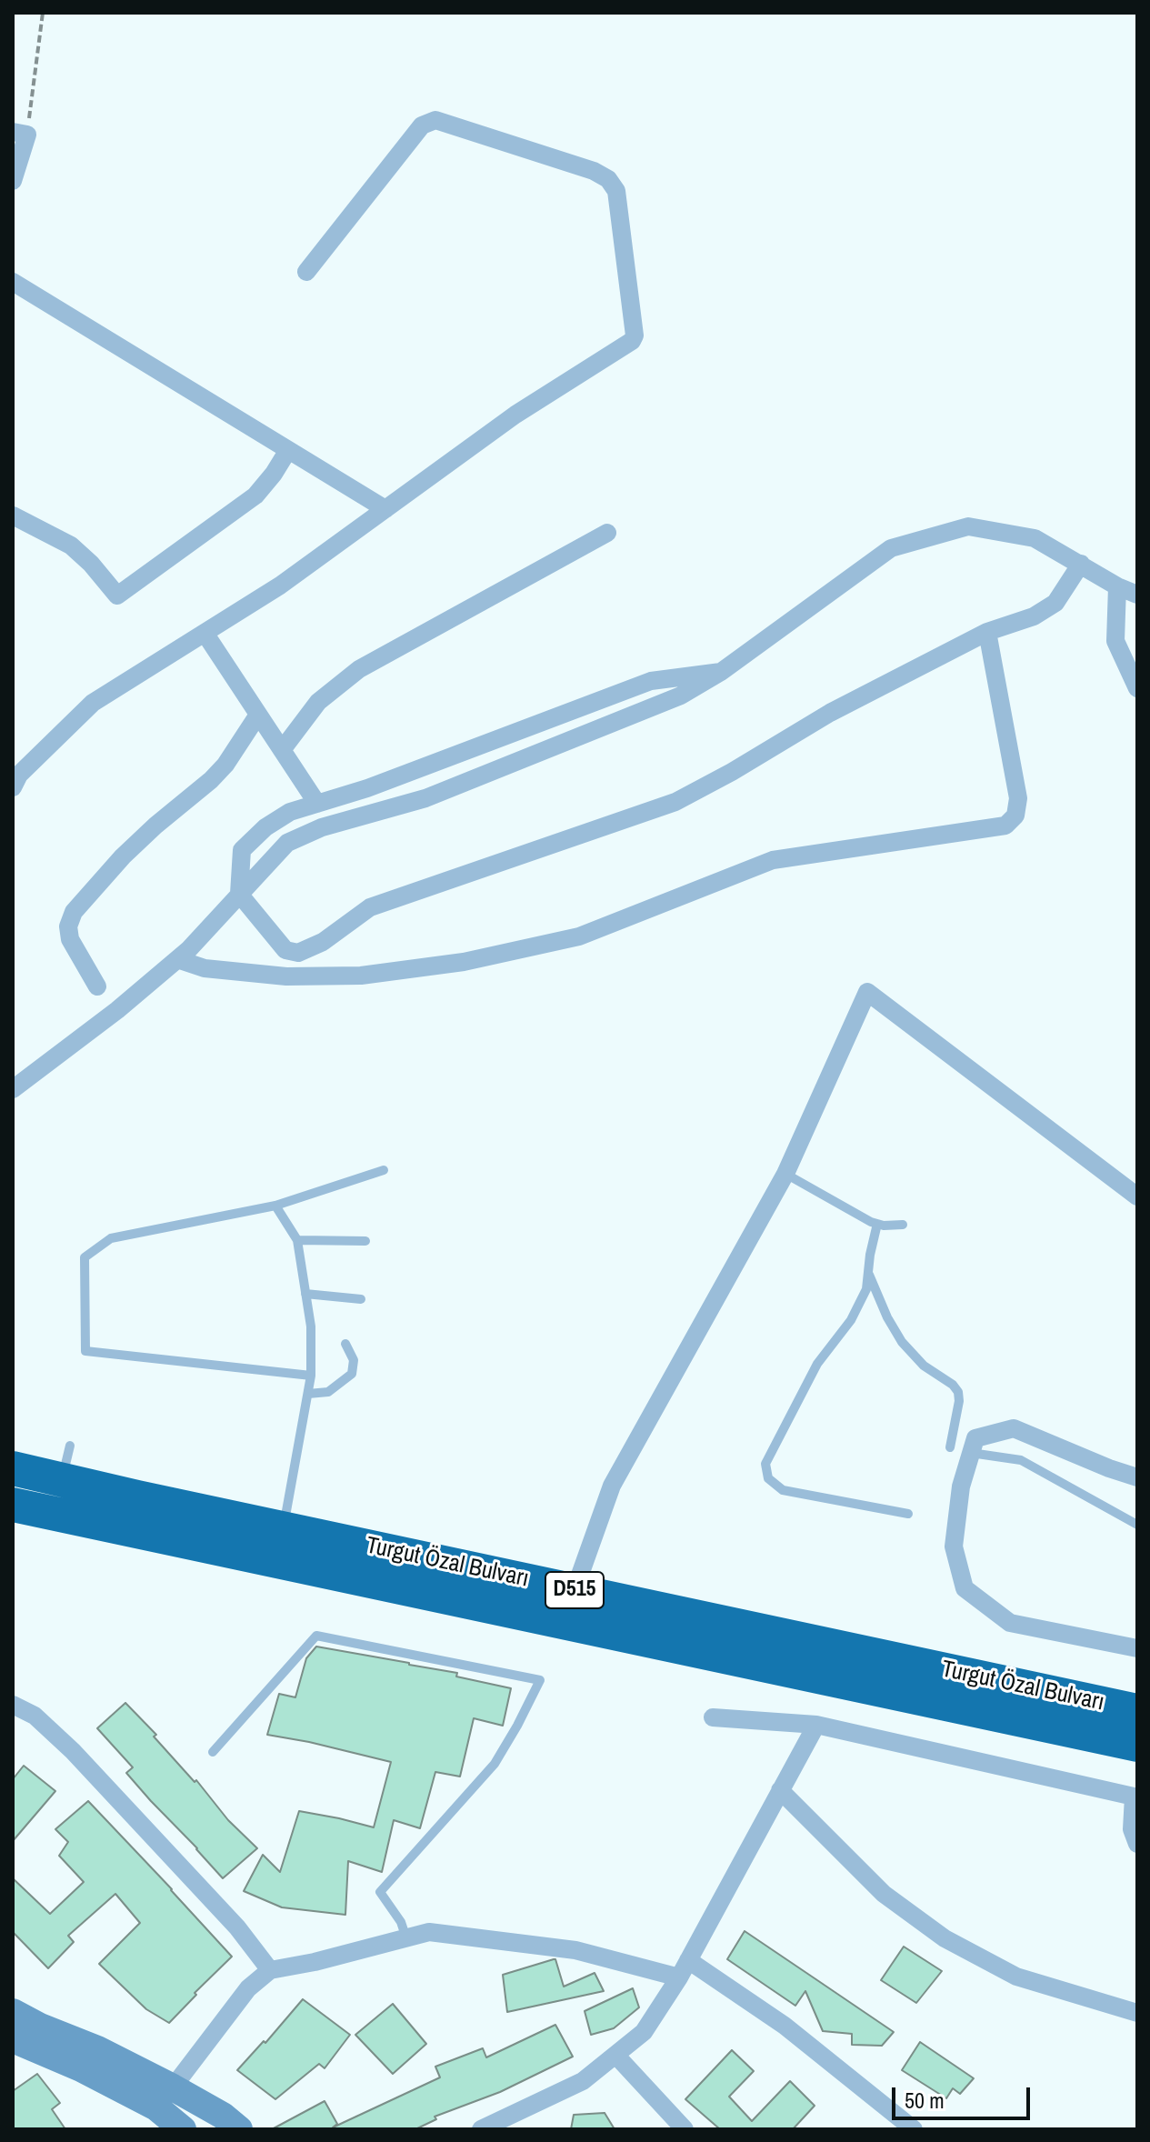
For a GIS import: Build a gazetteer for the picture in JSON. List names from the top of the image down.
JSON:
{
  "streets": {
    "highway": ["Turgut Özal Bulvarı", "D515"]
  },
  "scale_bar": "50 m"
}
